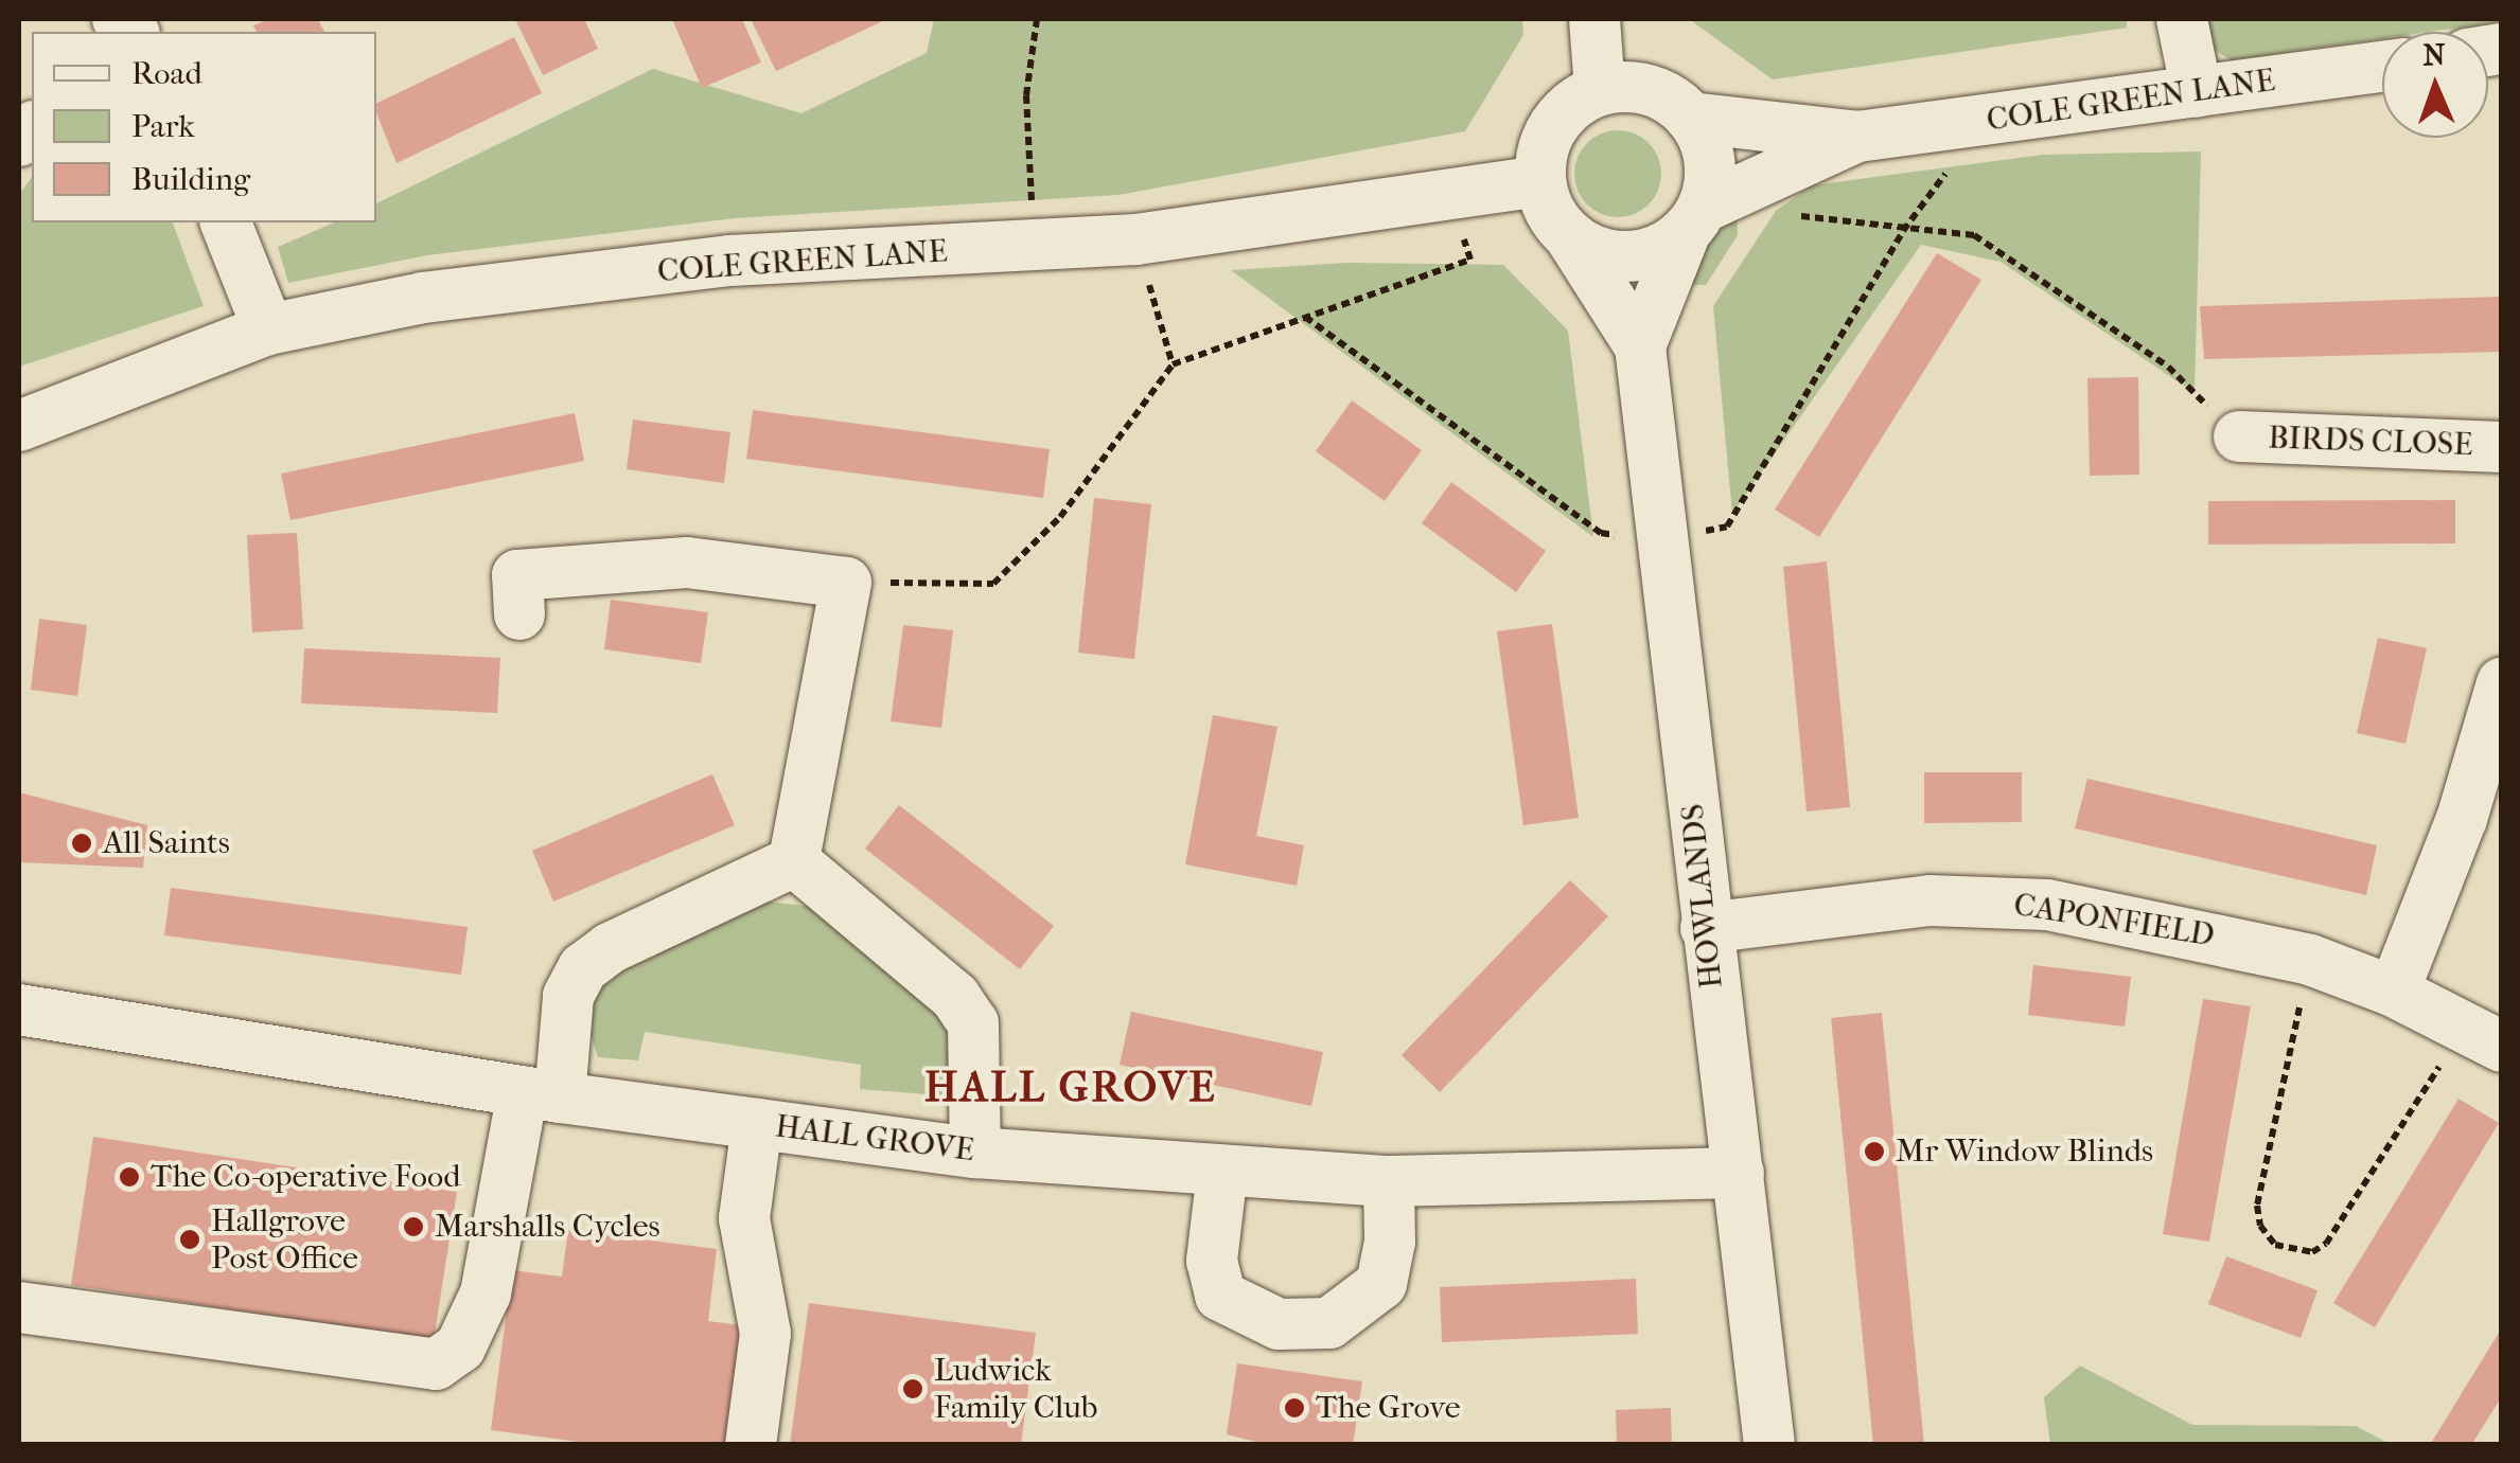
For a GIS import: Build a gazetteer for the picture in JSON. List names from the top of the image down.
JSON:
{
  "streets": {
    "street": [
      "COLE GREEN LANE",
      "BIRDS CLOSE",
      "HOWLANDS",
      "CAPONFIELD",
      "HALL GROVE"
    ]
  },
  "crossings": [
    ["COLE GREEN LANE", "HOWLANDS"],
    ["HOWLANDS", "CAPONFIELD"],
    ["HOWLANDS", "HALL GROVE"]
  ],
  "districts": ["HALL GROVE"],
  "places": [
    "All Saints",
    "Mr Window Blinds",
    "The Co-operative Food",
    "Marshalls Cycles",
    "Hallgrove Post Office",
    "Ludwick Family Club",
    "The Grove"
  ],
  "legend": ["Road", "Park", "Building"],
  "north": "top"
}
